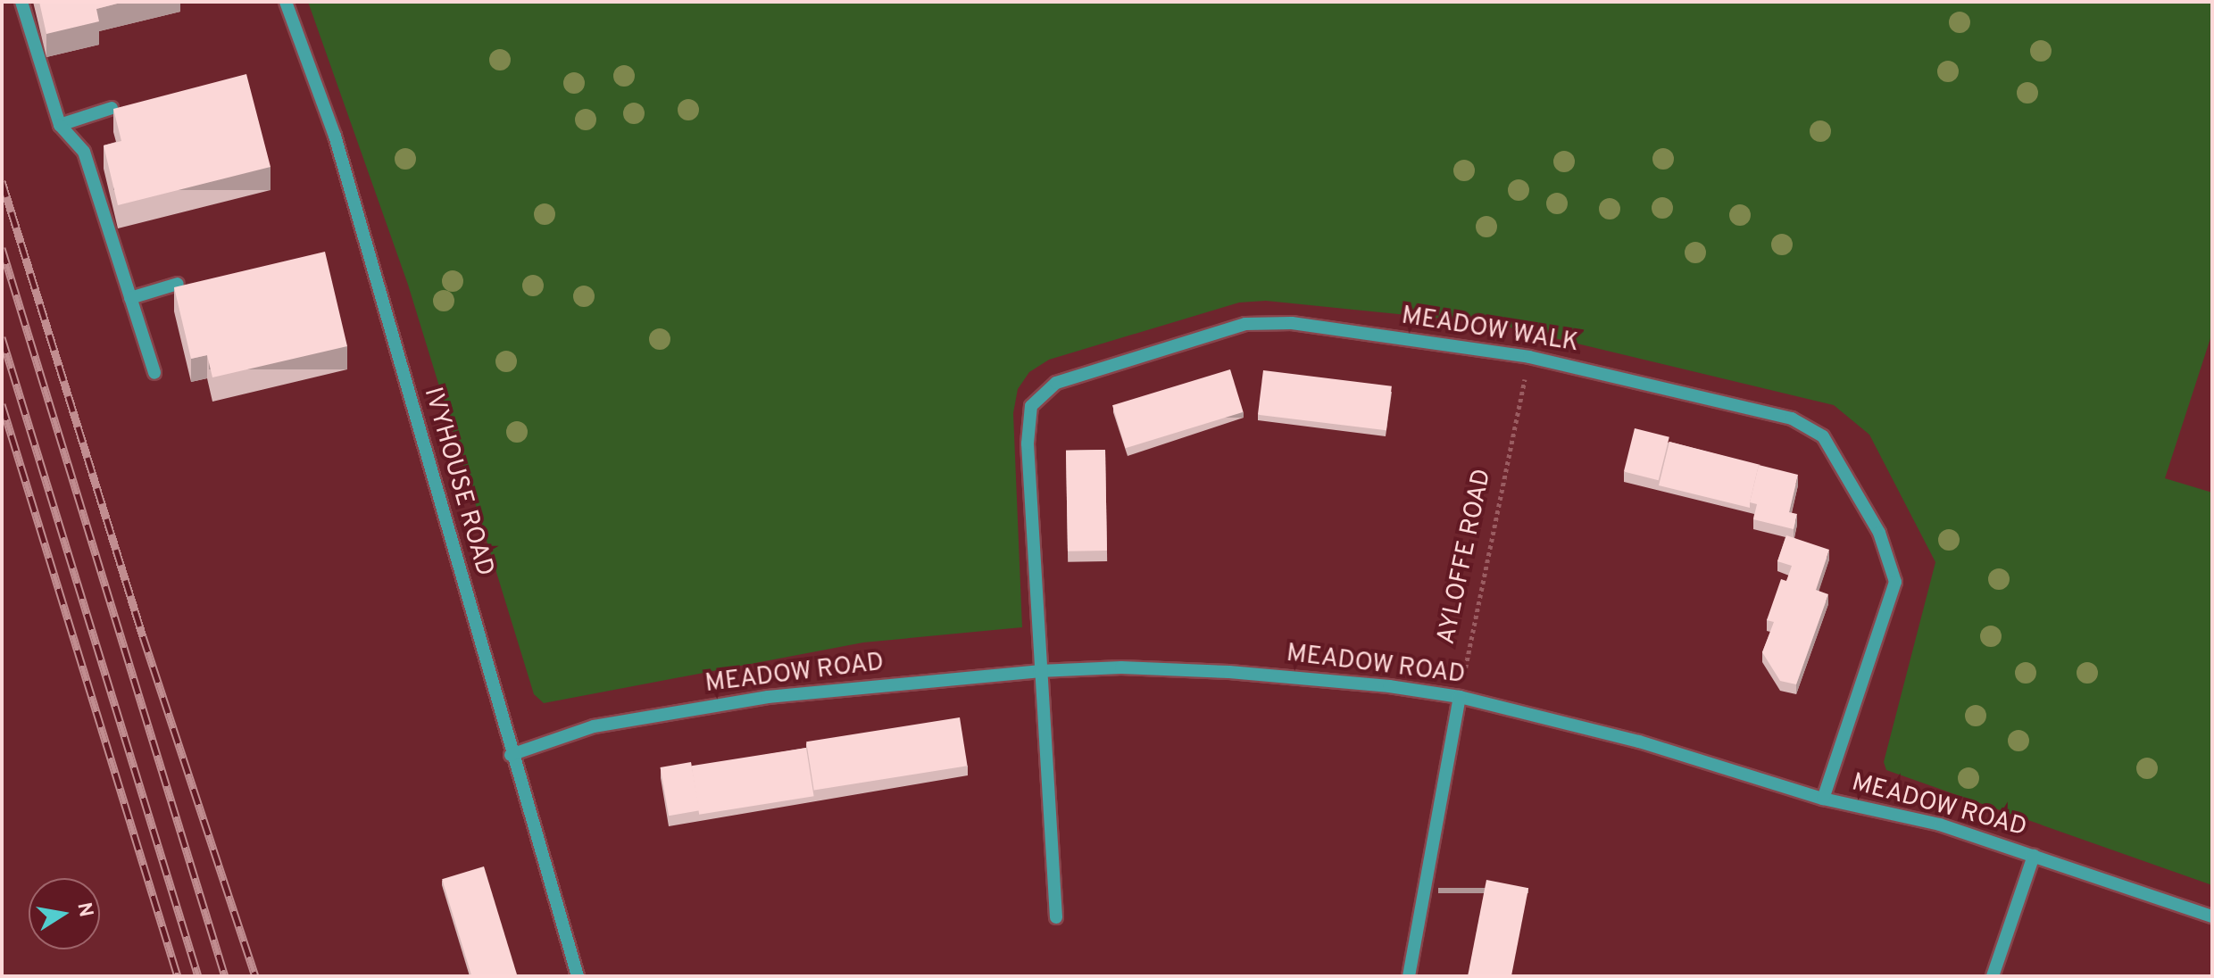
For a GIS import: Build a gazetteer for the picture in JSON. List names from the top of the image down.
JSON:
{
  "streets": {
    "street": ["MEADOW WALK", "IVYHOUSE ROAD", "MEADOW ROAD"],
    "path": ["AYLOFFE ROAD"]
  },
  "crossings": [
    ["MEADOW WALK", "AYLOFFE ROAD"],
    ["MEADOW WALK", "MEADOW ROAD"],
    ["IVYHOUSE ROAD", "MEADOW ROAD"],
    ["AYLOFFE ROAD", "MEADOW ROAD"]
  ],
  "north": "right"
}
